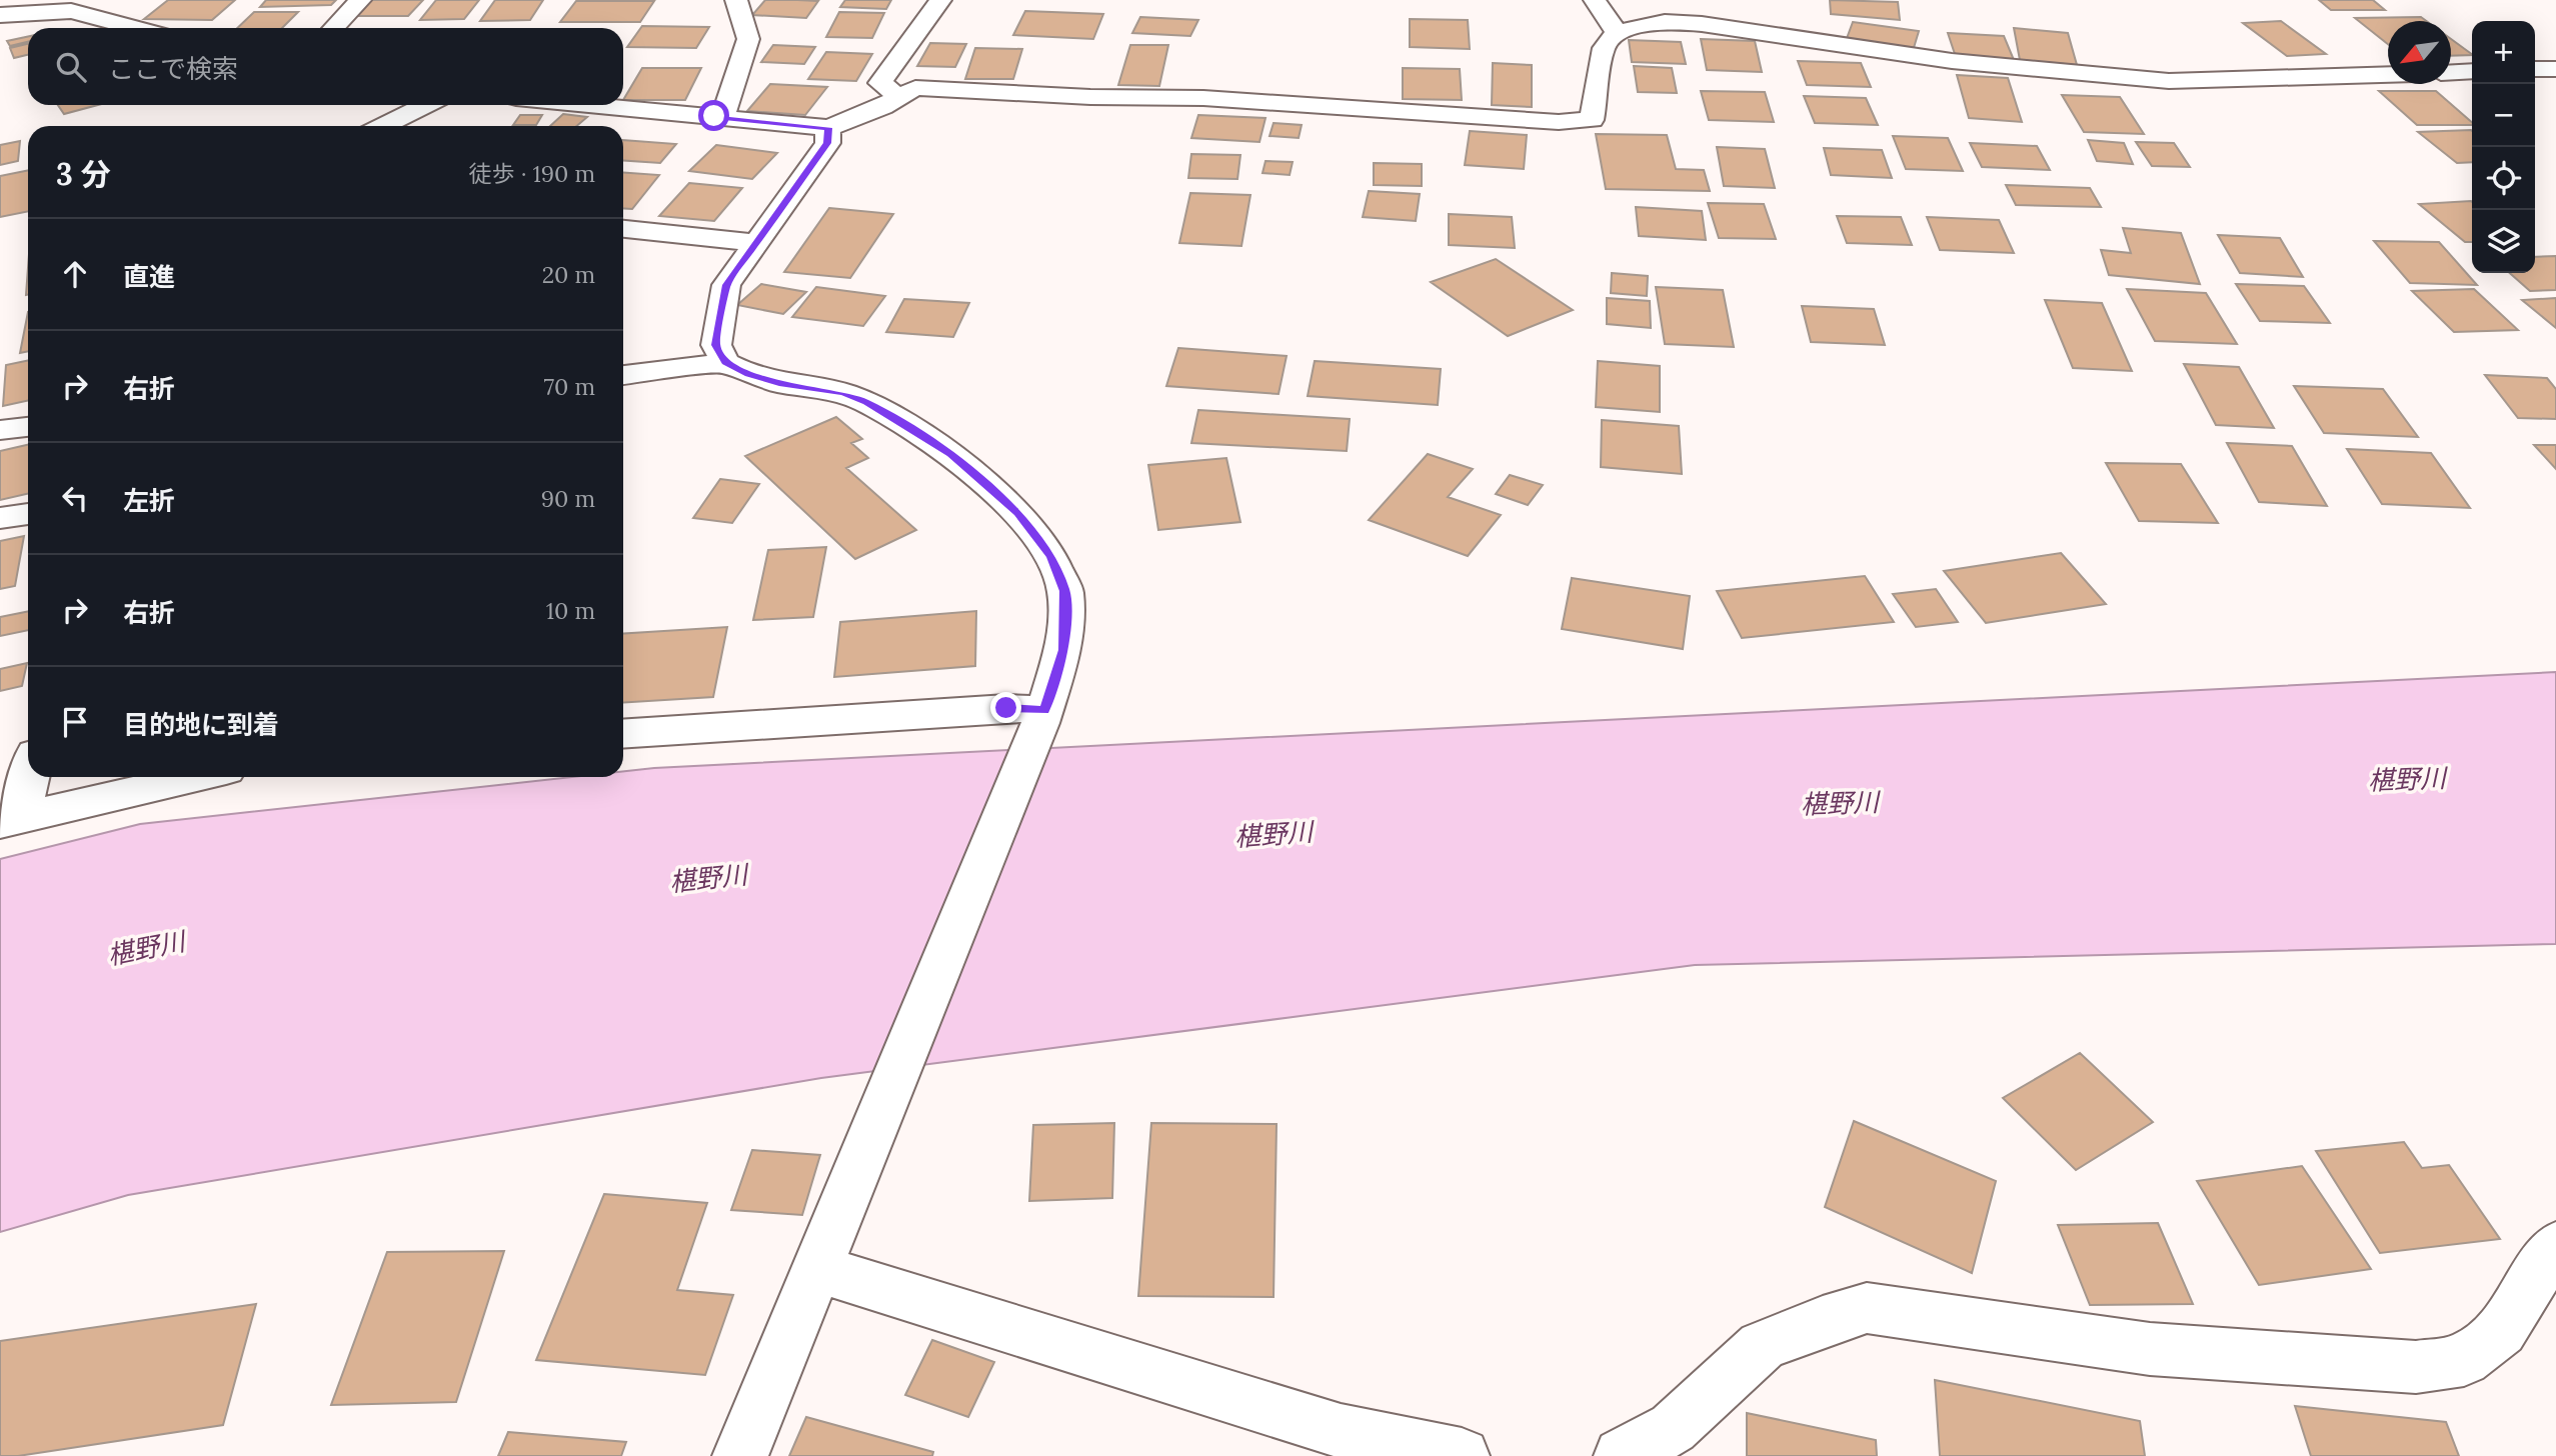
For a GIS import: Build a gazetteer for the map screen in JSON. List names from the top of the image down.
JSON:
{
  "water": ["椹野川"],
  "north": "bottom left",
  "page": {
    "map_buttons": ["+", "−"],
    "search": "ここで検索",
    "heading": ["3 分", "徒歩 · 190 m"],
    "list": [
      ["直進", "20 m"],
      ["右折", "70 m"],
      ["左折", "90 m"],
      ["右折", "10 m"],
      "目的地に到着"
    ]
  }
}
